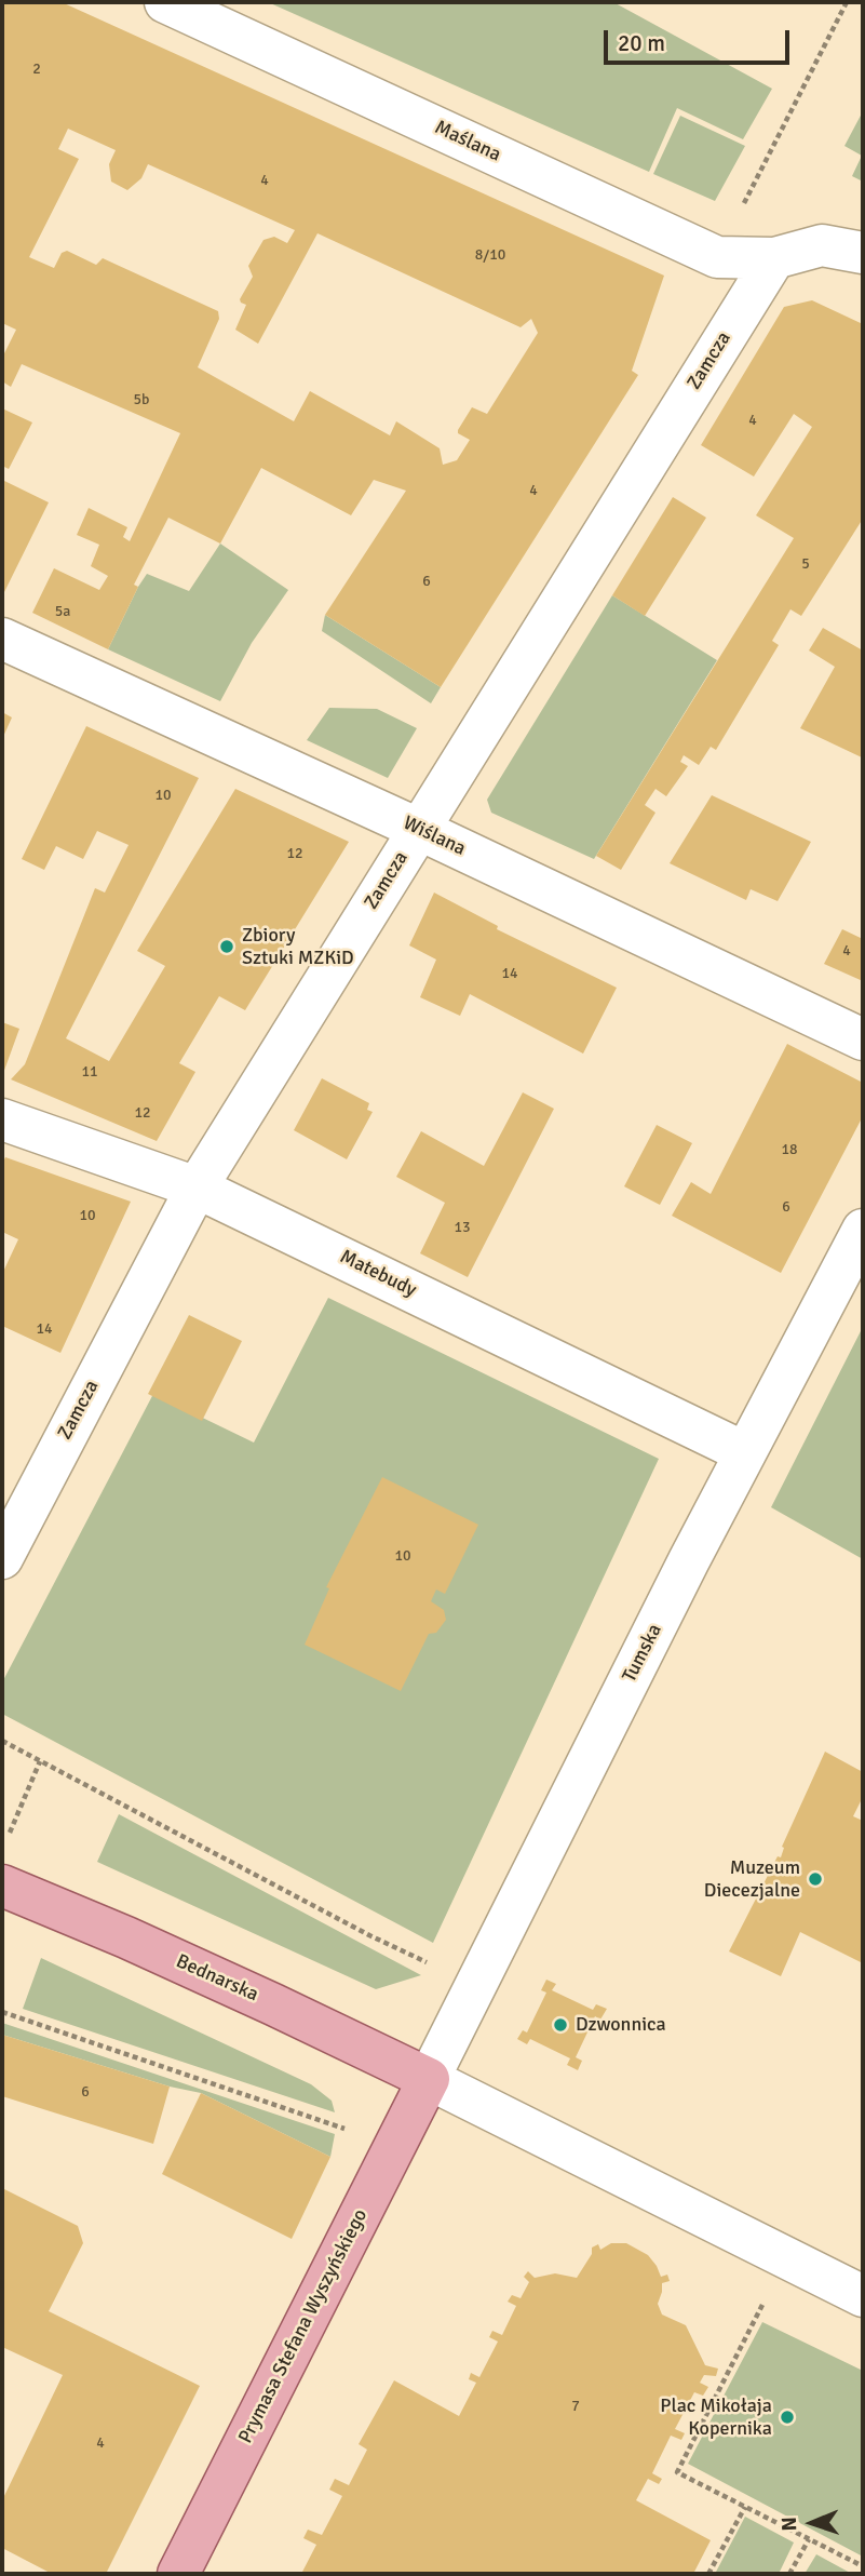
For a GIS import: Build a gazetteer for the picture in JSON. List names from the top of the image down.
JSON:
{
  "streets": {
    "main road": ["Bednarska", "Prymasa Stefana Wyszyńskiego"],
    "street": [
      "Maślana",
      "Zamcza",
      "Wiślana",
      "Matebudy",
      "Tumska"
    ]
  },
  "crossings": [
    ["Maślana", "Zamcza"],
    ["Zamcza", "Wiślana"],
    ["Zamcza", "Matebudy"],
    ["Matebudy", "Tumska"],
    ["Tumska", "Bednarska"],
    ["Tumska", "Prymasa Stefana Wyszyńskiego"],
    ["Bednarska", "Prymasa Stefana Wyszyńskiego"]
  ],
  "places": [
    "Zbiory Sztuki MZKiD",
    "Muzeum Diecezjalne",
    "Dzwonnica",
    "Plac Mikołaja Kopernika"
  ],
  "house_numbers": [
    "2",
    "4",
    "8/10",
    "5b",
    "4",
    "4",
    "5",
    "6",
    "5a",
    "10",
    "12",
    "4",
    "14",
    "11",
    "12",
    "18",
    "6",
    "10",
    "13",
    "14",
    "10",
    "6",
    "7",
    "4"
  ],
  "scale_bar": "20 m",
  "north": "left"
}
